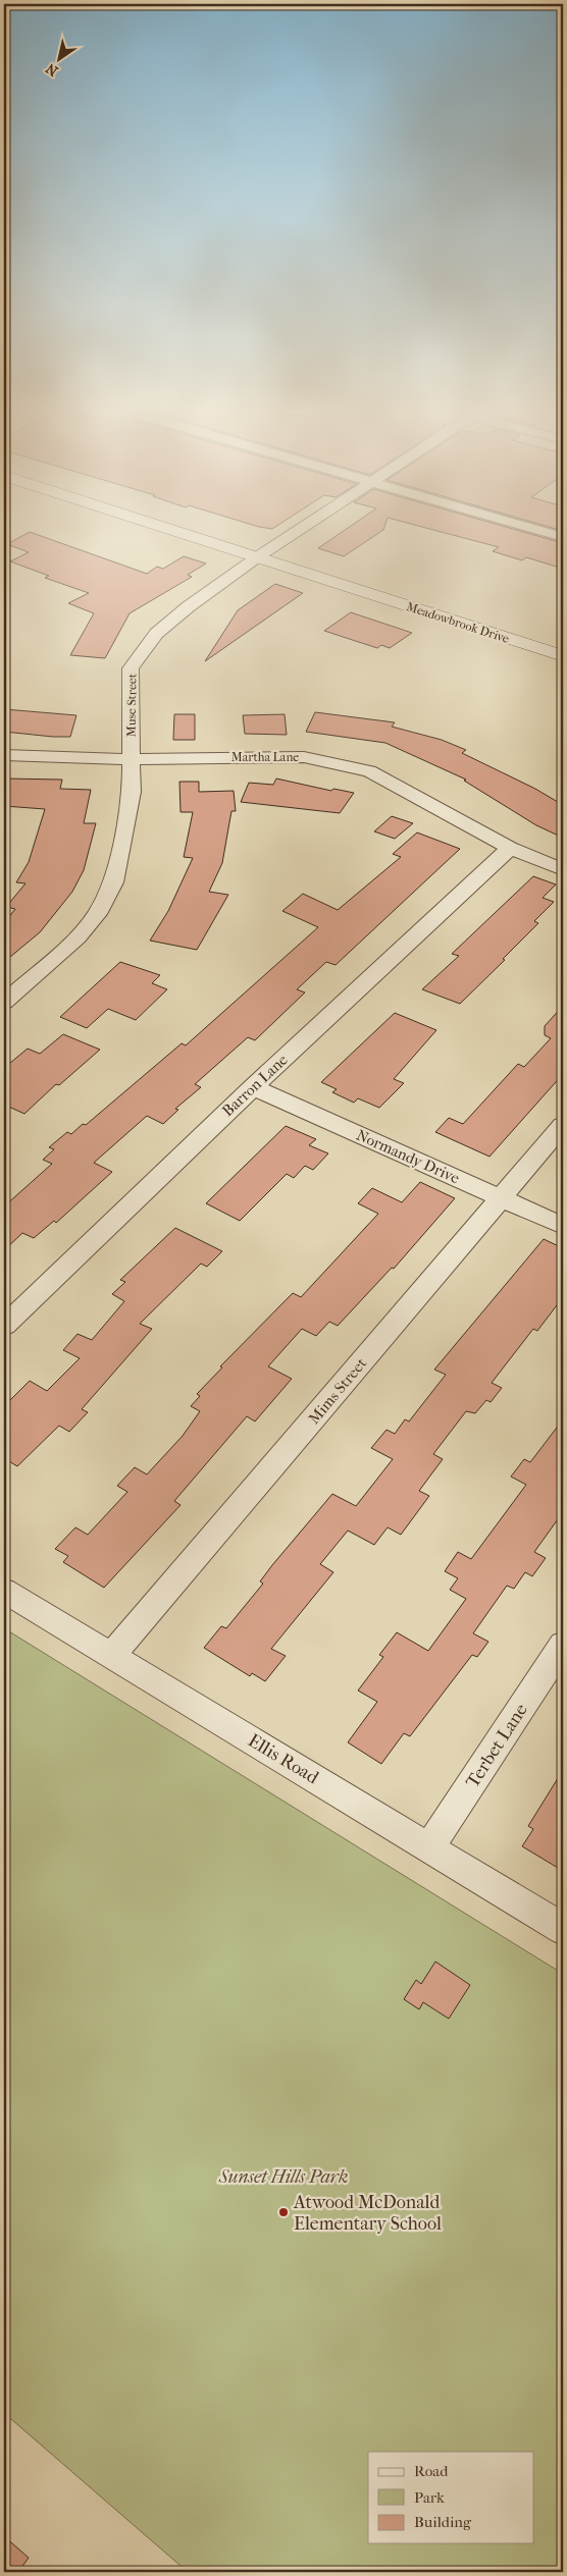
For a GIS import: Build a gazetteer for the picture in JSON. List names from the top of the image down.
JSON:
{
  "streets": {
    "main road": ["Meadowbrook Drive"],
    "street": [
      "Muse Street",
      "Martha Lane",
      "Barron Lane",
      "Normandy Drive",
      "Mims Street",
      "Terbet Lane",
      "Ellis Road"
    ]
  },
  "crossings": [
    ["Meadowbrook Drive", "Muse Street"],
    ["Muse Street", "Martha Lane"],
    ["Martha Lane", "Barron Lane"],
    ["Barron Lane", "Normandy Drive"],
    ["Normandy Drive", "Mims Street"],
    ["Mims Street", "Ellis Road"],
    ["Terbet Lane", "Ellis Road"]
  ],
  "parks": ["Sunset Hills Park"],
  "places": ["Atwood McDonald Elementary School"],
  "legend": ["Road", "Park", "Building"],
  "north": "bottom left"
}
